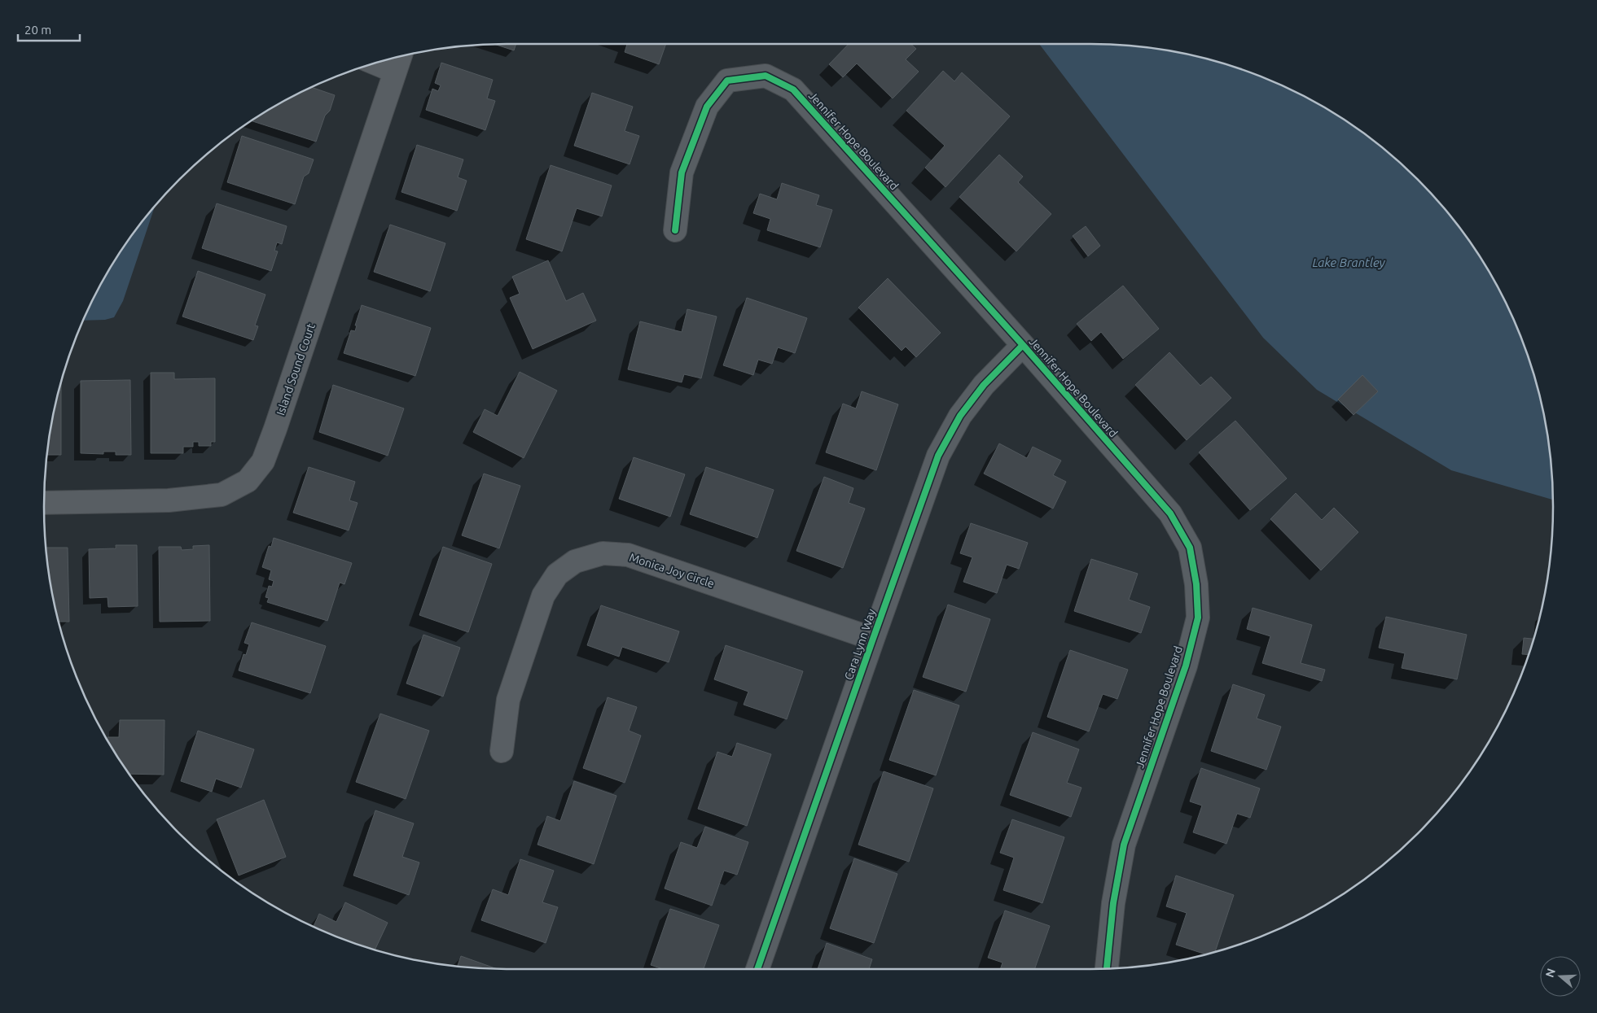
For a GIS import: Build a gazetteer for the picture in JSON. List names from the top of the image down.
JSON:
{
  "streets": {
    "street": [
      "Jennifer Hope Boulevard",
      "Island Sound Court",
      "Monica Joy Circle",
      "Cara Lynn Way"
    ]
  },
  "crossings": [
    ["Jennifer Hope Boulevard", "Cara Lynn Way"],
    ["Monica Joy Circle", "Cara Lynn Way"]
  ],
  "water": ["Lake Brantley"],
  "scale_bar": "20 m",
  "north": "left"
}
